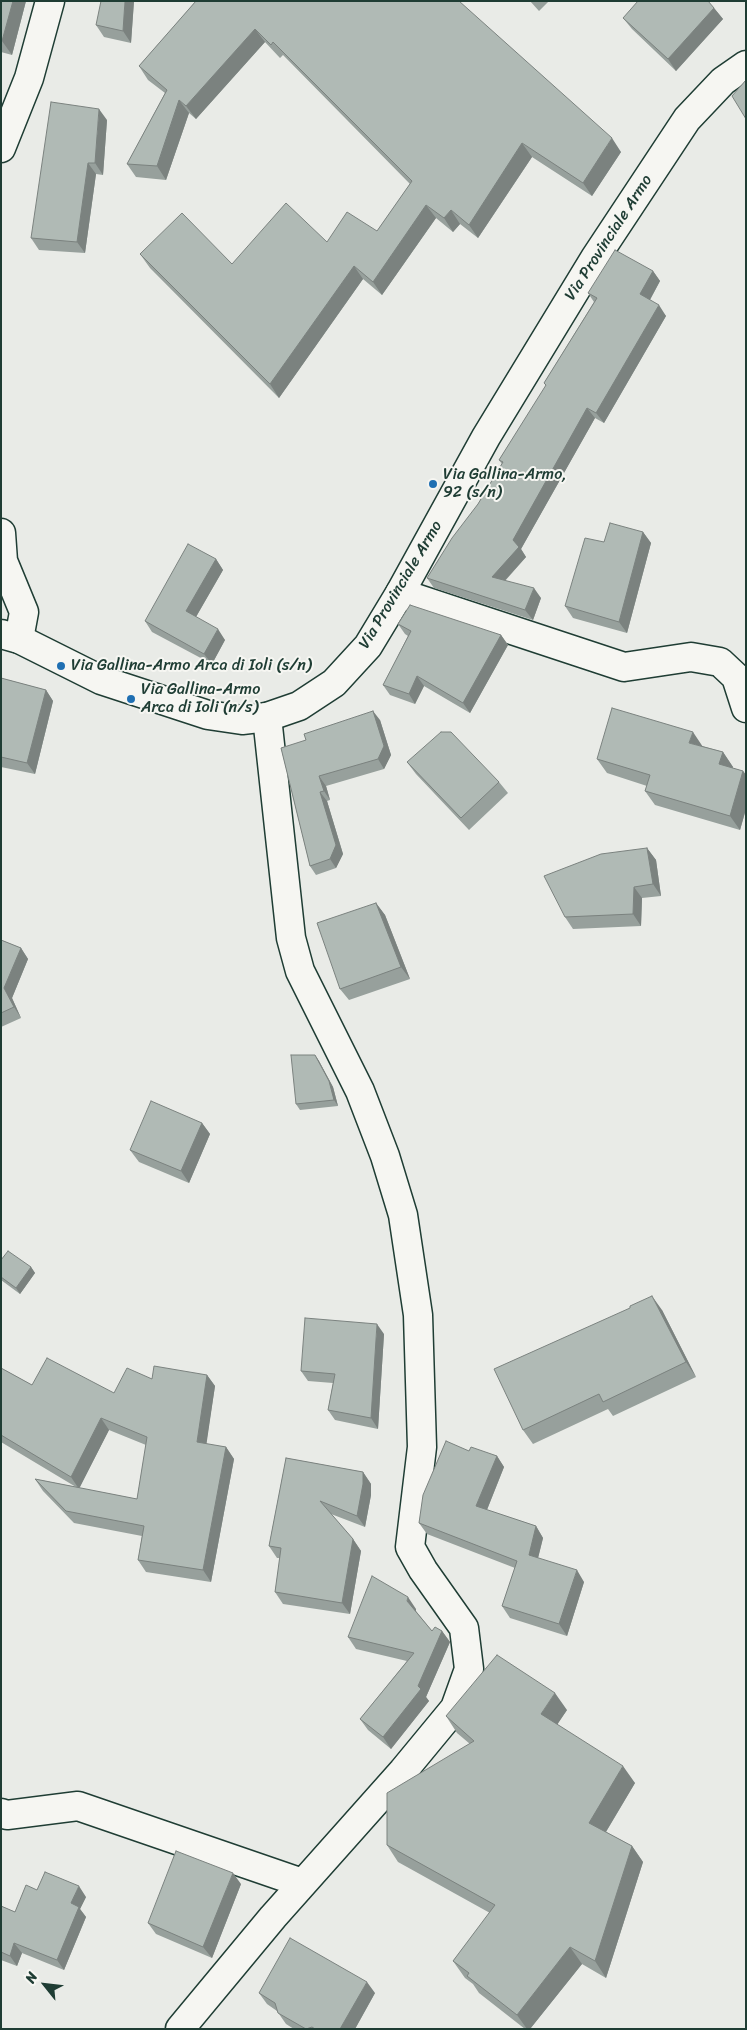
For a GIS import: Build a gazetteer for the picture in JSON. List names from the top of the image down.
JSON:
{
  "streets": {
    "street": ["Via Provinciale Armo"]
  },
  "places": ["Via Gallina-Armo, 92 (s/n)", "Via Gallina-Armo Arca di Ioli (s/n)", "Via Gallina-Armo Arca di Ioli (n/s)"],
  "north": "top left"
}
